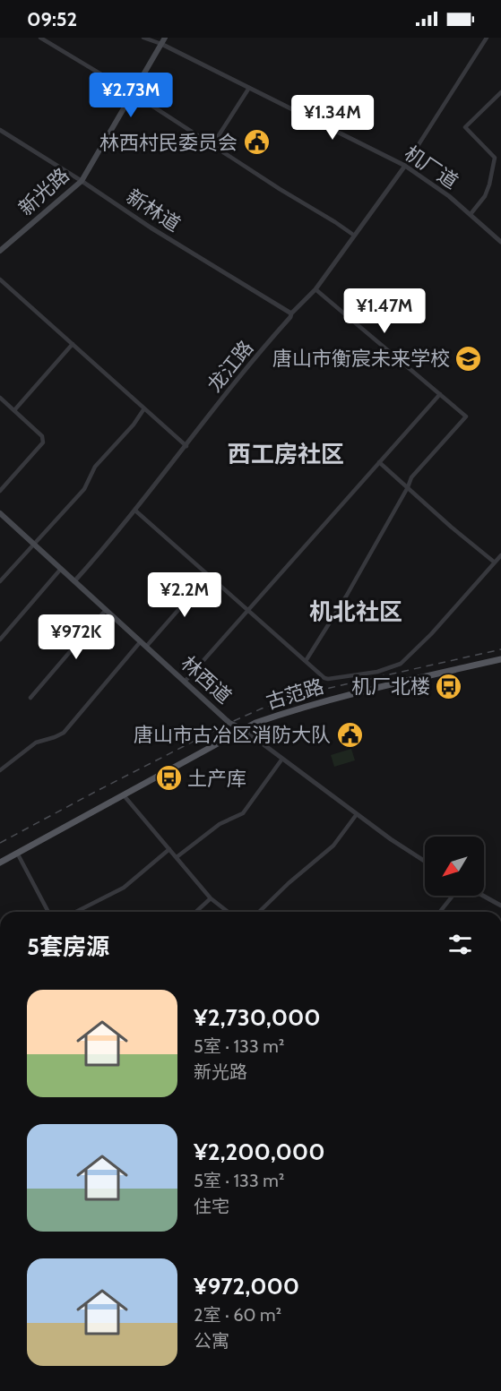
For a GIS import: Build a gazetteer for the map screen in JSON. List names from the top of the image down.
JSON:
{
  "streets": {
    "main road": ["新光路", "林西道", "古范路"],
    "street": ["机厂道", "新林道", "龙江路"]
  },
  "crossings": [
    ["机厂道", "新光路"],
    ["机厂道", "龙江路"],
    ["新光路", "新林道"],
    ["新林道", "龙江路"],
    ["龙江路", "林西道"],
    ["林西道", "古范路"]
  ],
  "districts": ["西工房社区", "机北社区"],
  "places": {
    "public building": ["林西村民委员会", "唐山市古冶区消防大队"],
    "school or university": ["唐山市衡宸未来学校"],
    "bus stop": ["机厂北楼", "土产库"]
  },
  "north": "bottom left",
  "page": {
    "status": "09:52",
    "price": [
      "¥2.73M",
      "¥1.34M",
      "¥1.47M",
      "¥2.2M",
      "¥972K"
    ],
    "heading": "5套房源",
    "list": [
      {
        "name": "¥2,730,000",
        "note": "5室 · 133 m² · 新光路"
      },
      {
        "name": "¥2,200,000",
        "note": "5室 · 133 m² · 住宅"
      },
      {
        "name": "¥972,000",
        "note": "2室 · 60 m² · 公寓"
      }
    ]
  }
}
